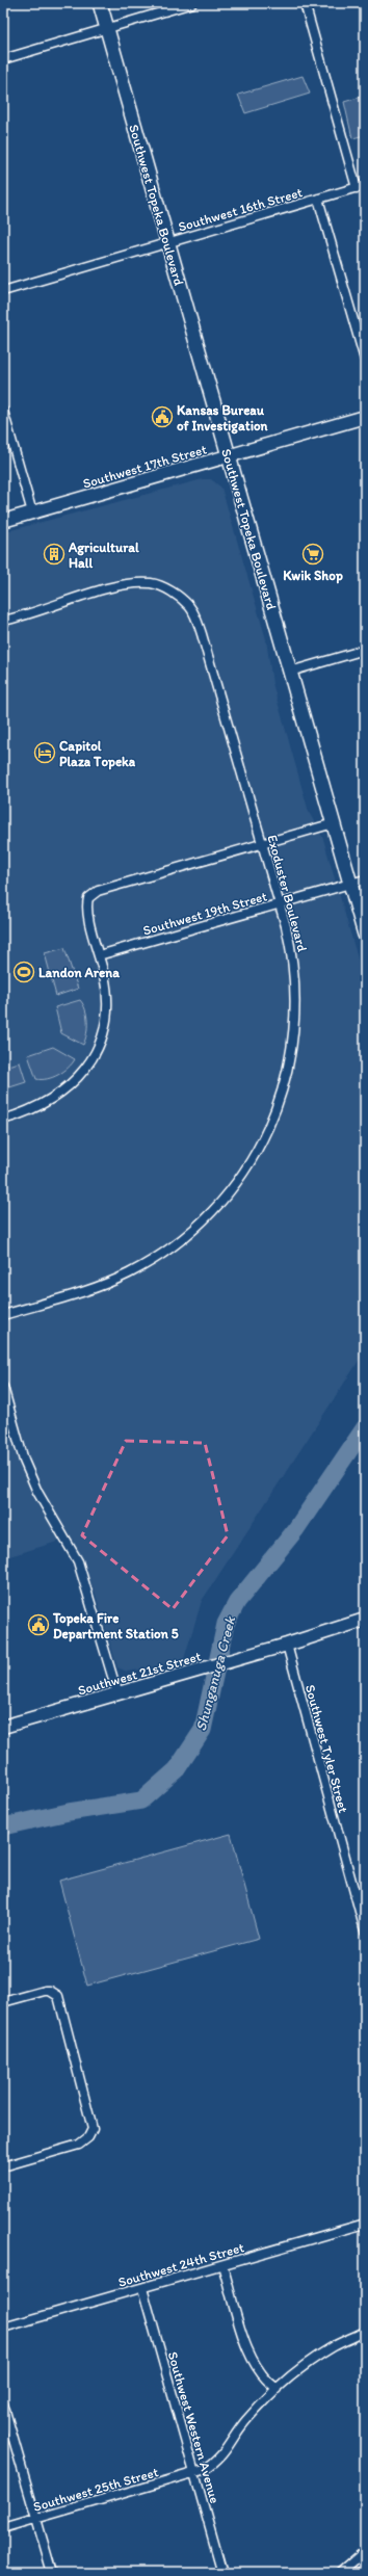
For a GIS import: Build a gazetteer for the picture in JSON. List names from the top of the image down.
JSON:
{
  "streets": {
    "main road": ["Southwest Topeka Boulevard", "Southwest 17th Street", "Southwest 21st Street"],
    "street": [
      "Southwest 16th Street",
      "Exoduster Boulevard",
      "Southwest 19th Street",
      "Southwest Tyler Street",
      "Southwest 24th Street",
      "Southwest Western Avenue",
      "Southwest 25th Street"
    ]
  },
  "crossings": [
    ["Southwest Topeka Boulevard", "Southwest 16th Street"],
    ["Southwest Topeka Boulevard", "Southwest 17th Street"],
    ["Southwest Topeka Boulevard", "Southwest 19th Street"],
    ["Exoduster Boulevard", "Southwest 19th Street"],
    ["Southwest 21st Street", "Southwest Tyler Street"],
    ["Southwest 24th Street", "Southwest Western Avenue"],
    ["Southwest Western Avenue", "Southwest 25th Street"]
  ],
  "water": ["Shunganuga Creek"],
  "places": {
    "public building": ["Kansas Bureau of Investigation", "Topeka Fire Department Station 5"],
    "building": ["Agricultural Hall"],
    "supermarket": ["Kwik Shop"],
    "hotel": ["Capitol Plaza Topeka"],
    "sports": ["Landon Arena"]
  }
}
